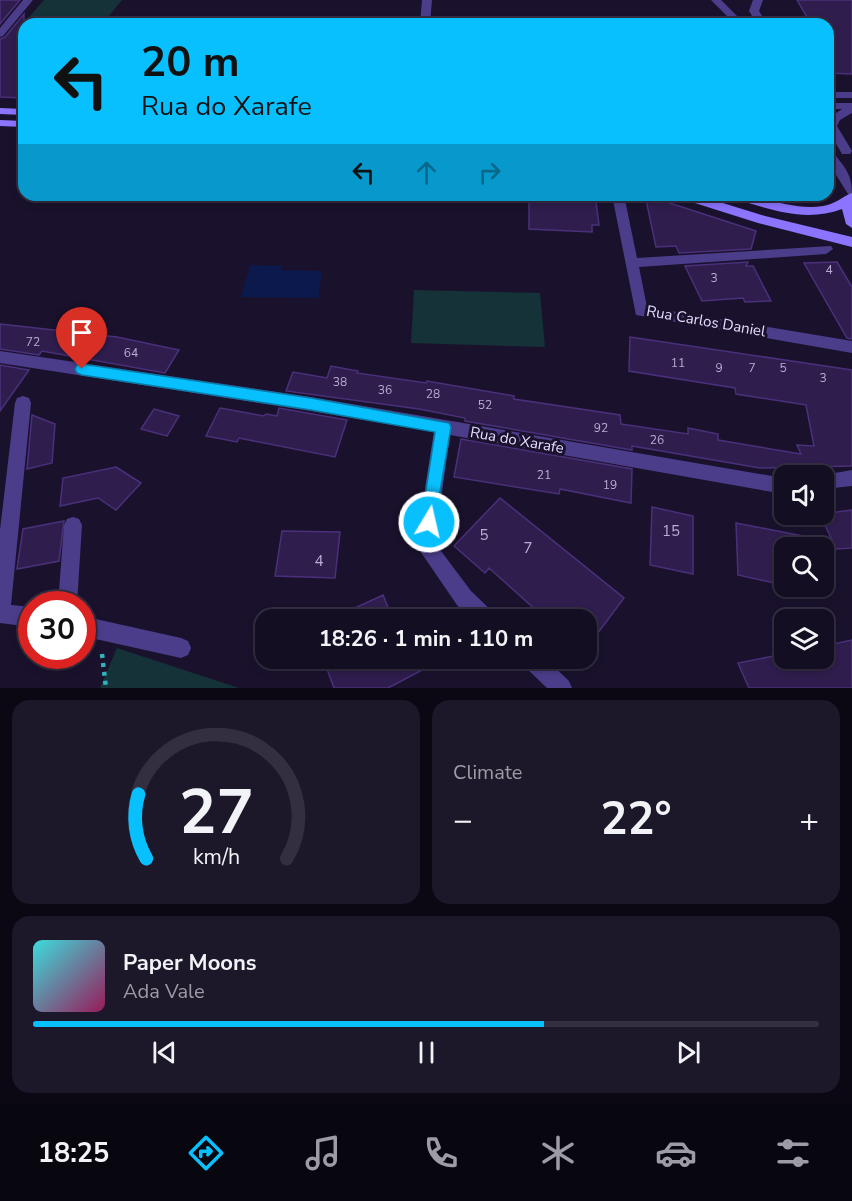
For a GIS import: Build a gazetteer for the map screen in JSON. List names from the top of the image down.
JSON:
{
  "streets": {
    "street": ["Rua Carlos Daniel", "Rua do Xarafe"]
  },
  "house_numbers": [
    "4",
    "3",
    "72",
    "64",
    "11",
    "9",
    "7",
    "5",
    "3",
    "38",
    "36",
    "28",
    "52",
    "92",
    "26",
    "21",
    "19",
    "15",
    "5",
    "7",
    "4"
  ],
  "page": {
    "turn": ["20 m", "Rua do Xarafe"],
    "limit": "30",
    "trip": "18:26 · 1 min · 110 m",
    "tile": "Climate",
    "heat": ["−", "22°", "+"],
    "song": ["Paper Moons", "Ada Vale"],
    "tabs": "18:25",
    "gauge": ["27", "km/h"]
  }
}
